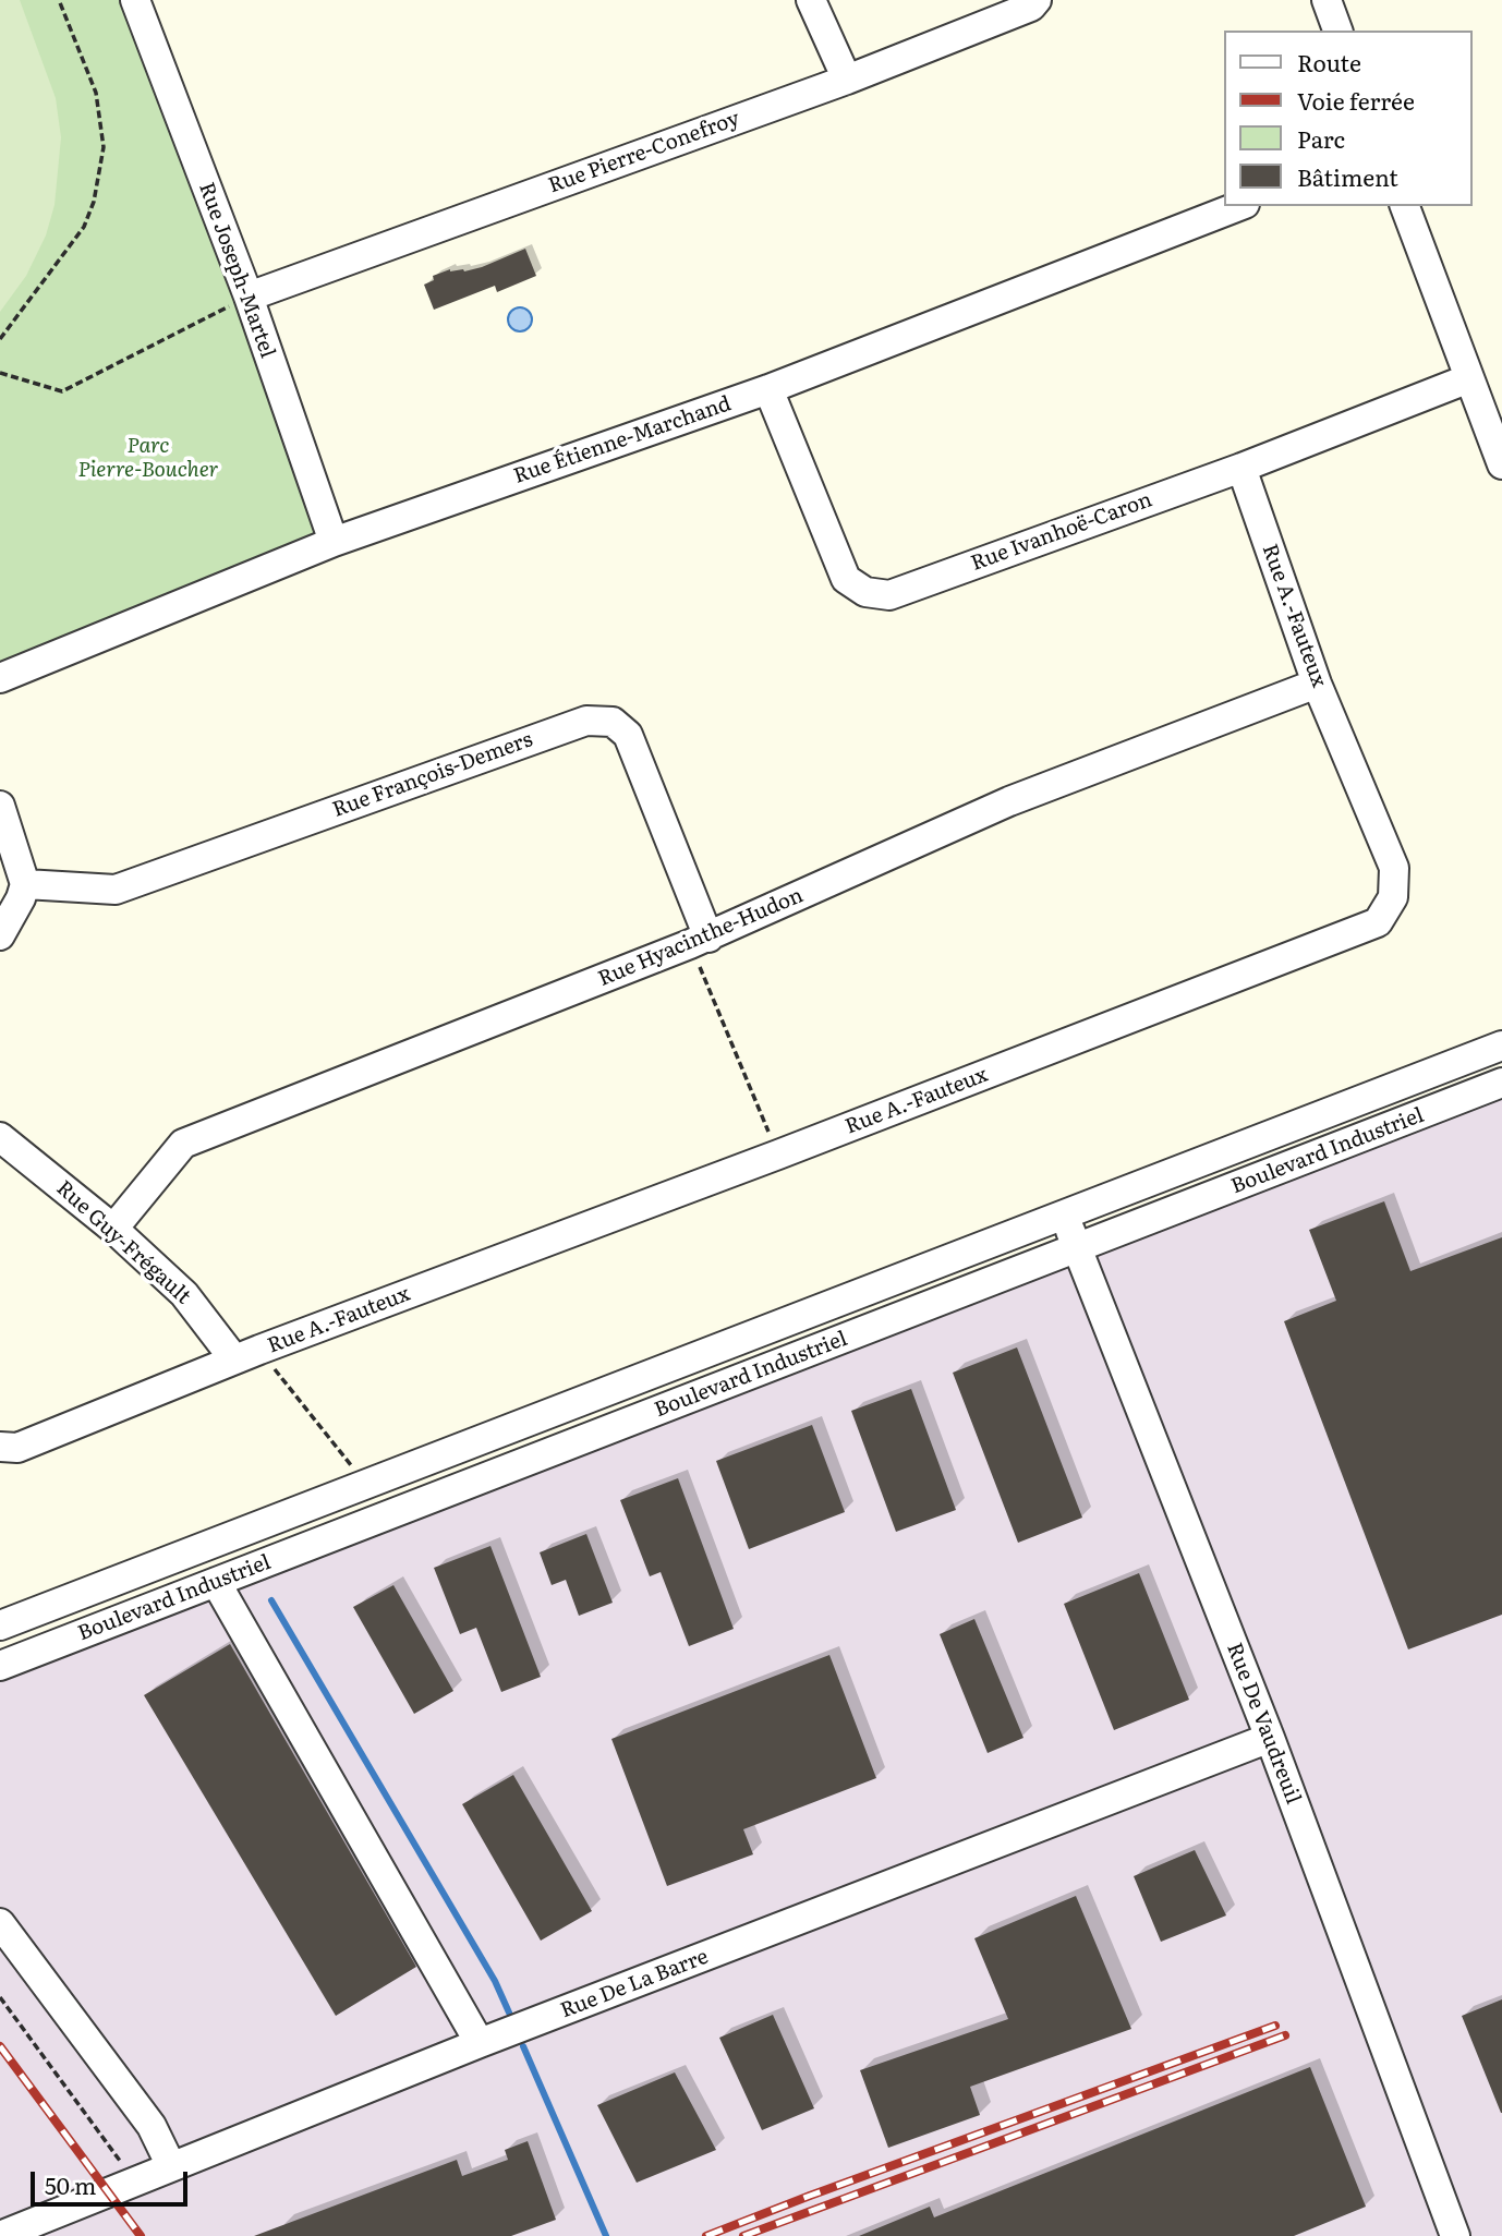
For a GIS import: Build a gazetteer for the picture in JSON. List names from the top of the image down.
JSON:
{
  "streets": {
    "street": [
      "Rue Pierre-Conefroy",
      "Rue Joseph-Martel",
      "Rue Étienne-Marchand",
      "Rue Ivanhoë-Caron",
      "Rue A.-Fauteux",
      "Rue François-Demers",
      "Rue Hyacinthe-Hudon",
      "Boulevard Industriel",
      "Rue Guy-Frégault",
      "Rue De Vaudreuil",
      "Rue De La Barre"
    ]
  },
  "crossings": [
    ["Rue Pierre-Conefroy", "Rue Joseph-Martel"],
    ["Rue Joseph-Martel", "Rue Étienne-Marchand"],
    ["Rue Étienne-Marchand", "Rue Ivanhoë-Caron"],
    ["Rue Ivanhoë-Caron", "Rue A.-Fauteux"],
    ["Rue A.-Fauteux", "Rue Hyacinthe-Hudon"],
    ["Rue A.-Fauteux", "Rue Guy-Frégault"],
    ["Rue François-Demers", "Rue Hyacinthe-Hudon"],
    ["Rue Hyacinthe-Hudon", "Rue Guy-Frégault"],
    ["Boulevard Industriel", "Rue De Vaudreuil"],
    ["Rue De Vaudreuil", "Rue De La Barre"]
  ],
  "parks": ["Parc Pierre-Boucher"],
  "legend": [
    "Route",
    "Voie ferrée",
    "Parc",
    "Bâtiment"
  ],
  "scale_bar": "50 m"
}
